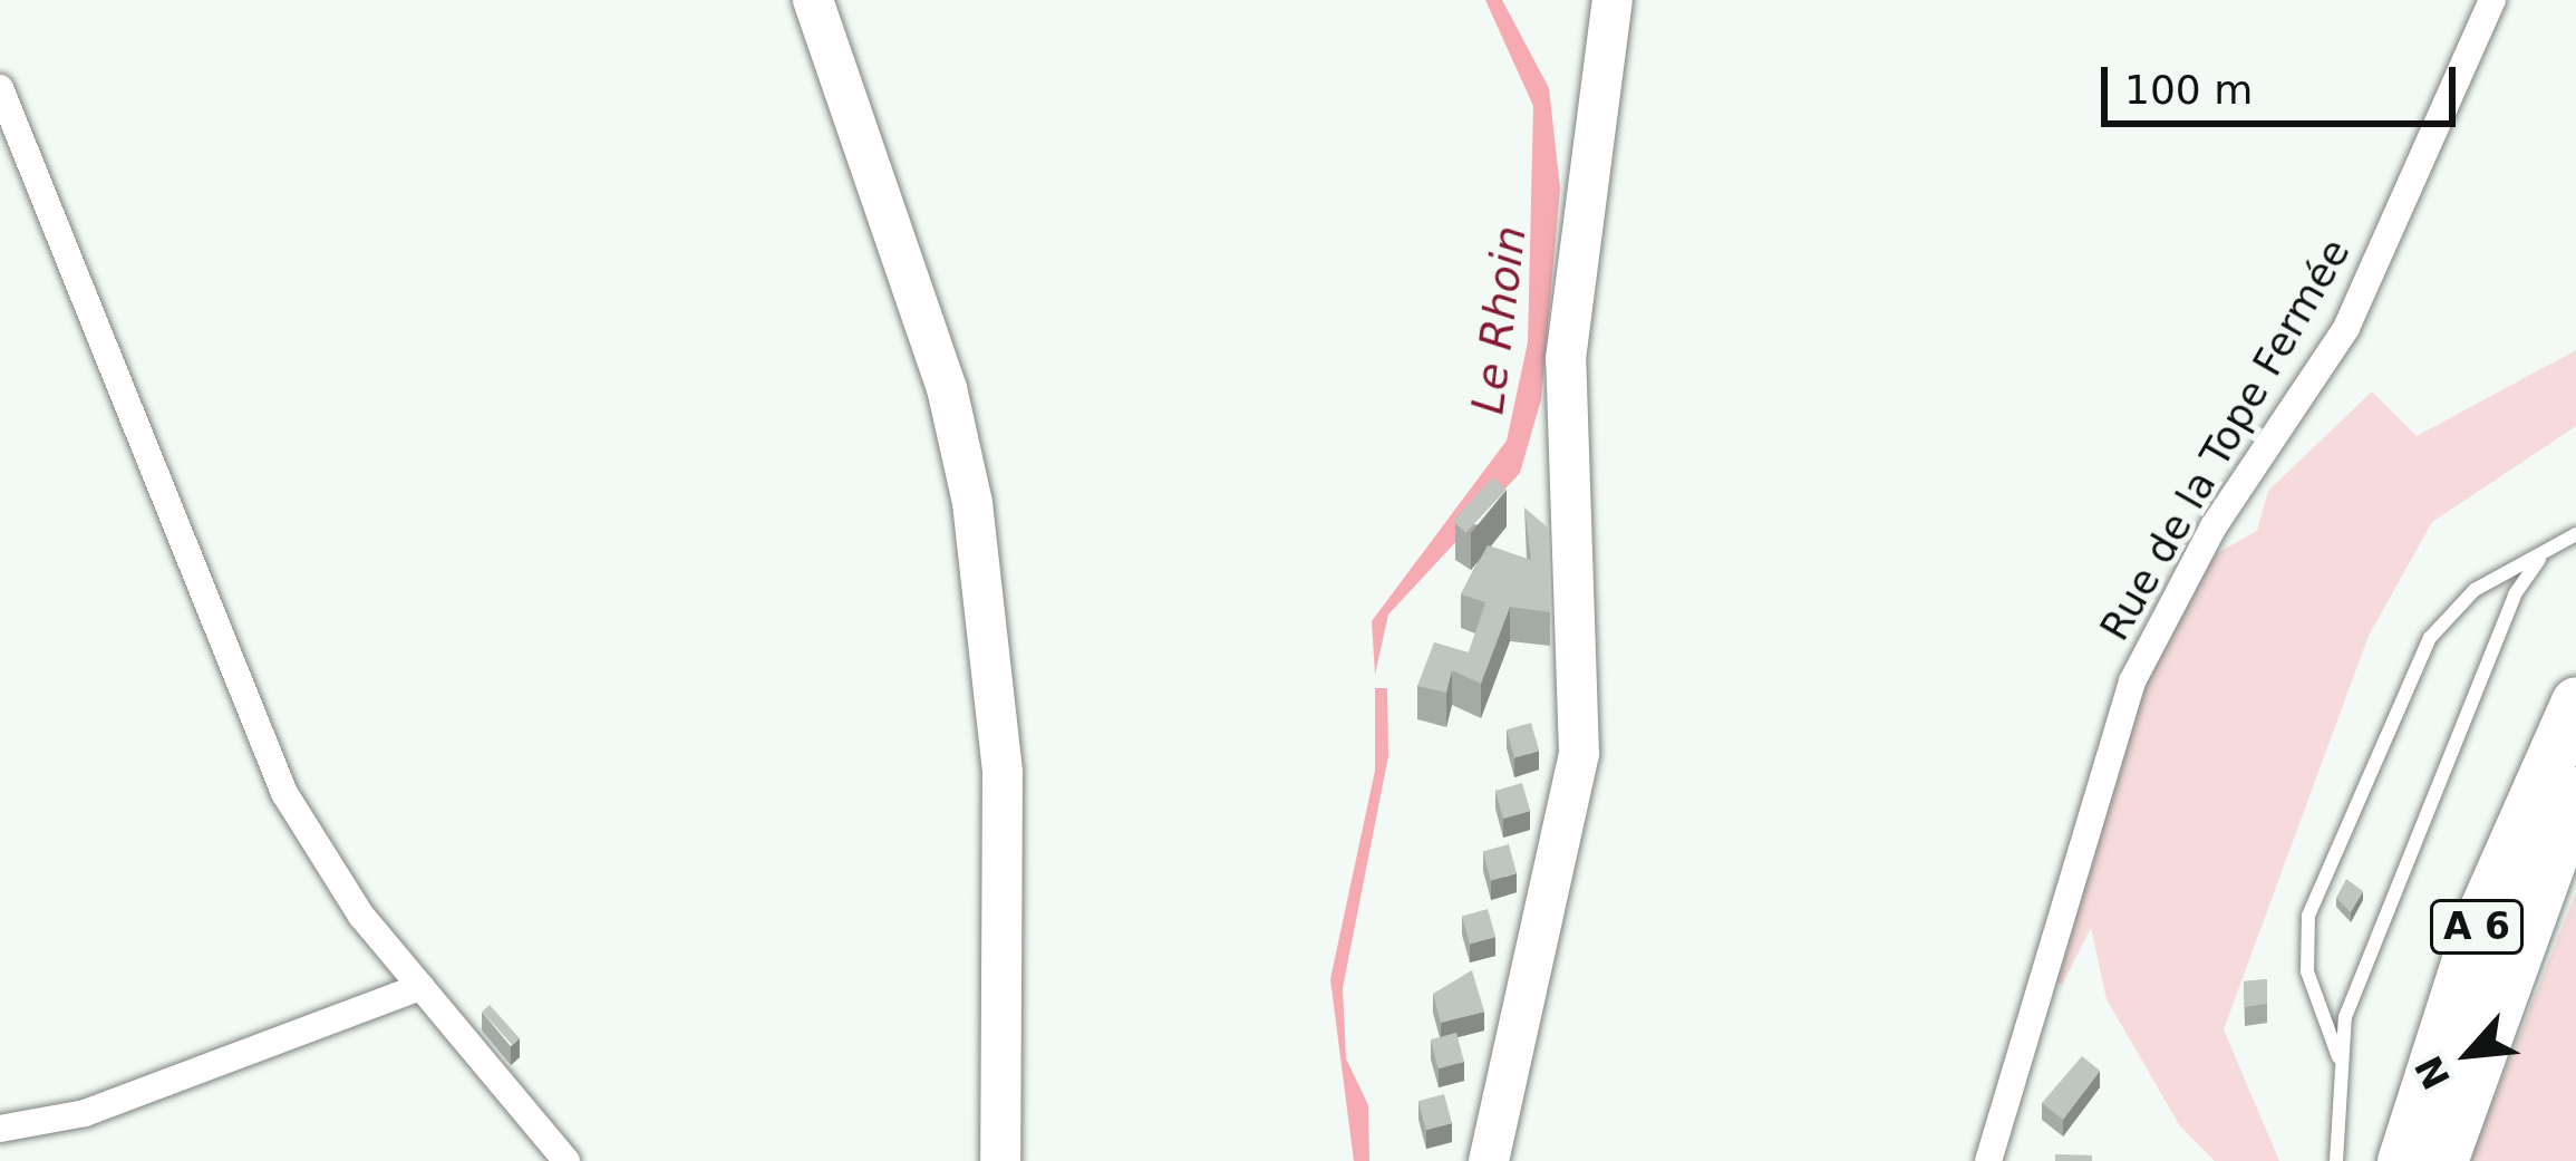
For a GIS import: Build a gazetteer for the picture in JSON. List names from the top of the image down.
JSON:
{
  "streets": {
    "highway": ["A 6"],
    "street": ["Rue de la Tope Fermée"]
  },
  "water": ["Le Rhoin"],
  "scale_bar": "100 m",
  "north": "bottom left"
}
